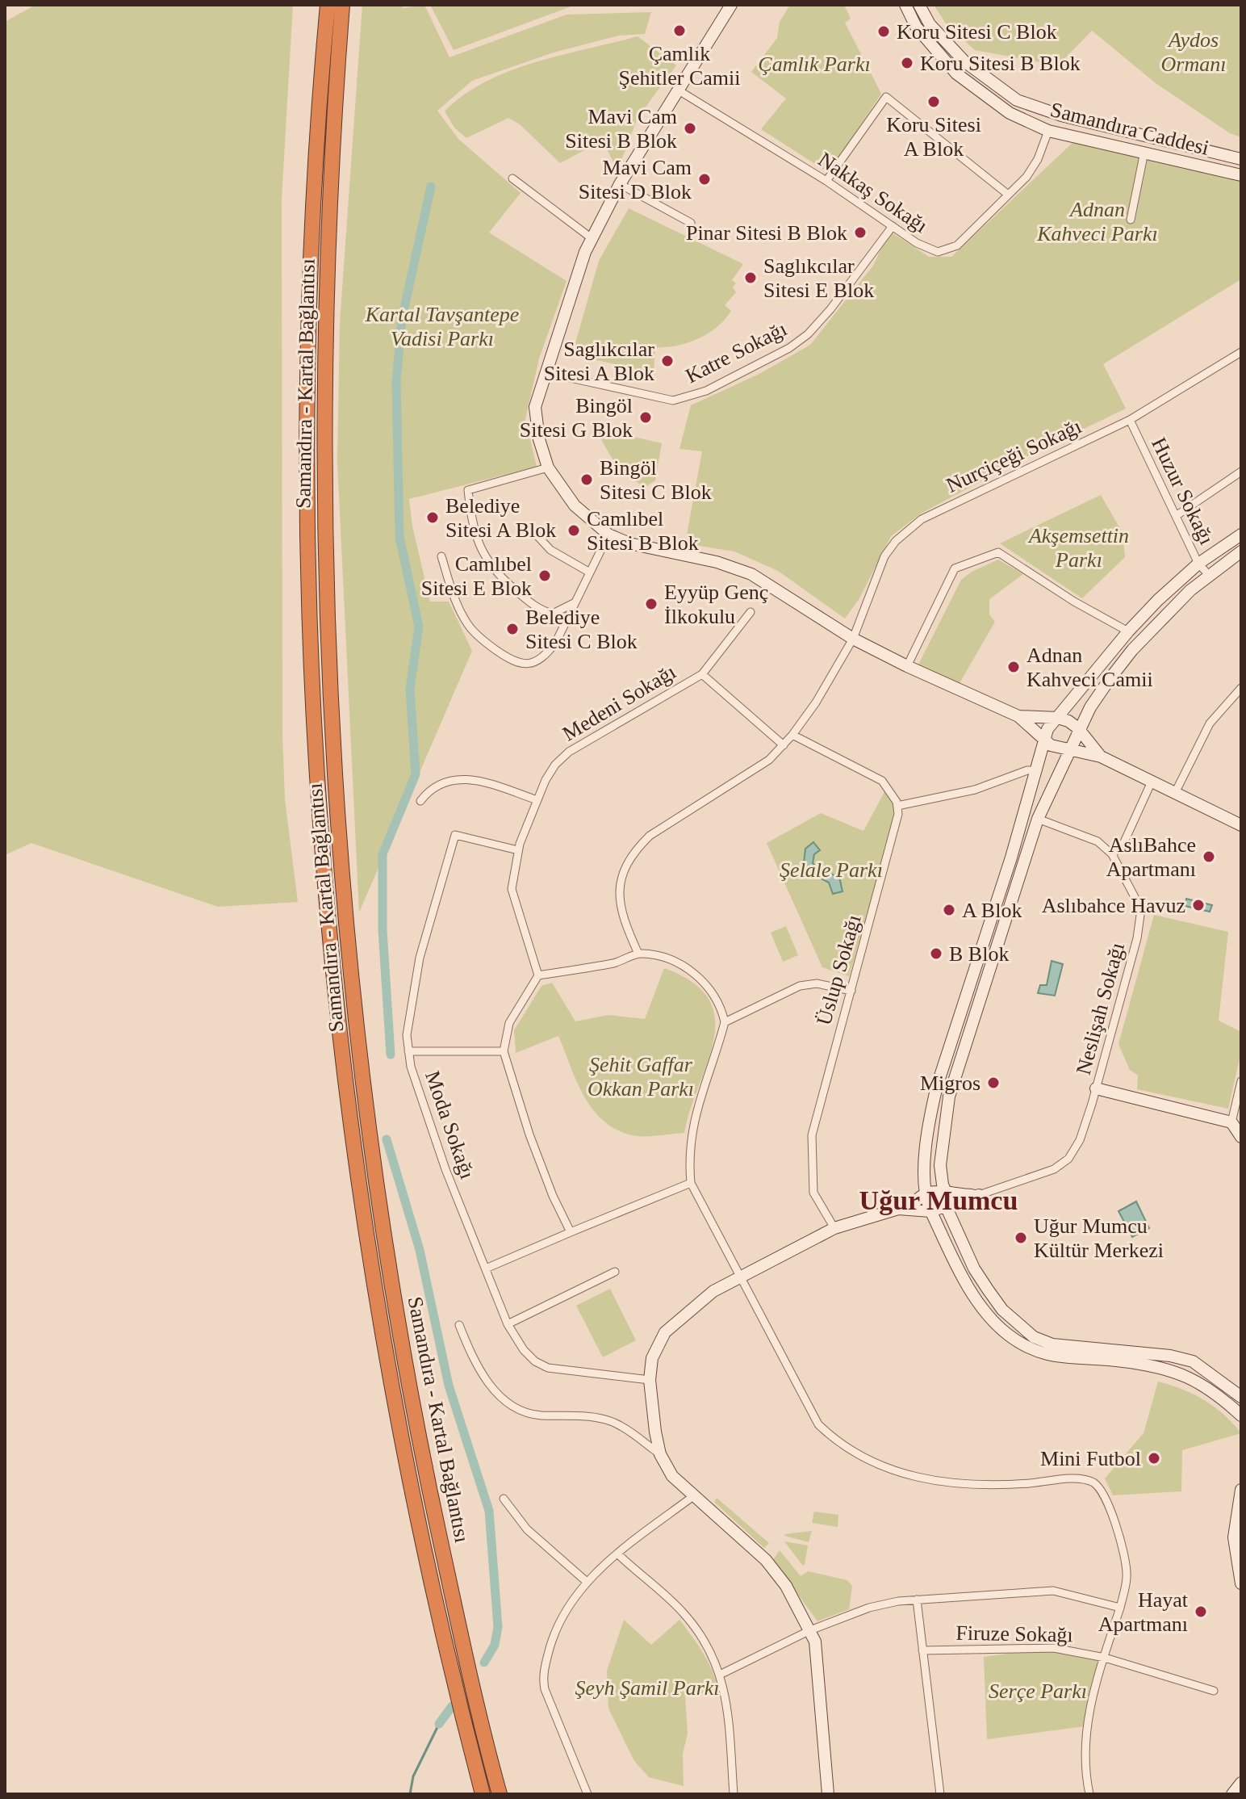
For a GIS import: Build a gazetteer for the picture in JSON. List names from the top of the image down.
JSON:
{
  "streets": {
    "highway": ["Samandıra - Kartal Bağlantısı"],
    "street": [
      "Samandıra Caddesi",
      "Nakkaş Sokağı",
      "Katre Sokağı",
      "Nurçiçeği Sokağı",
      "Huzur Sokağı",
      "Medeni Sokağı",
      "Üslup Sokağı",
      "Neslişah Sokağı",
      "Moda Sokağı",
      "Firuze Sokağı"
    ]
  },
  "crossings": [
    ["Samandıra Caddesi", "Nakkaş Sokağı"],
    ["Nakkaş Sokağı", "Katre Sokağı"],
    ["Nurçiçeği Sokağı", "Huzur Sokağı"],
    ["Nurçiçeği Sokağı", "Medeni Sokağı"],
    ["Medeni Sokağı", "Moda Sokağı"]
  ],
  "districts": ["Uğur Mumcu"],
  "parks": [
    "Aydos Ormanı",
    "Çamlık Parkı",
    "Adnan Kahveci Parkı",
    "Kartal Tavşantepe Vadisi Parkı",
    "Akşemsettin Parkı",
    "Şelale Parkı",
    "Şehit Gaffar Okkan Parkı",
    "Şeyh Şamil Parkı",
    "Serçe Parkı"
  ],
  "places": [
    "Çamlık Şehitler Camii",
    "Koru Sitesi C Blok",
    "Koru Sitesi B Blok",
    "Koru Sitesi A Blok",
    "Mavi Cam Sitesi B Blok",
    "Mavi Cam Sitesi D Blok",
    "Pinar Sitesi B Blok",
    "Saglıkcılar Sitesi E Blok",
    "Saglıkcılar Sitesi A Blok",
    "Bingöl Sitesi G Blok",
    "Bingöl Sitesi C Blok",
    "Belediye Sitesi A Blok",
    "Camlıbel Sitesi B Blok",
    "Camlıbel Sitesi E Blok",
    "Eyyüp Genç İlkokulu",
    "Belediye Sitesi C Blok",
    "Adnan Kahveci Camii",
    "AslıBahce Apartmanı",
    "Aslıbahce Havuz",
    "A Blok",
    "B Blok",
    "Migros",
    "Uğur Mumcu Kültür Merkezi",
    "Mini Futbol",
    "Hayat Apartmanı"
  ]
}
